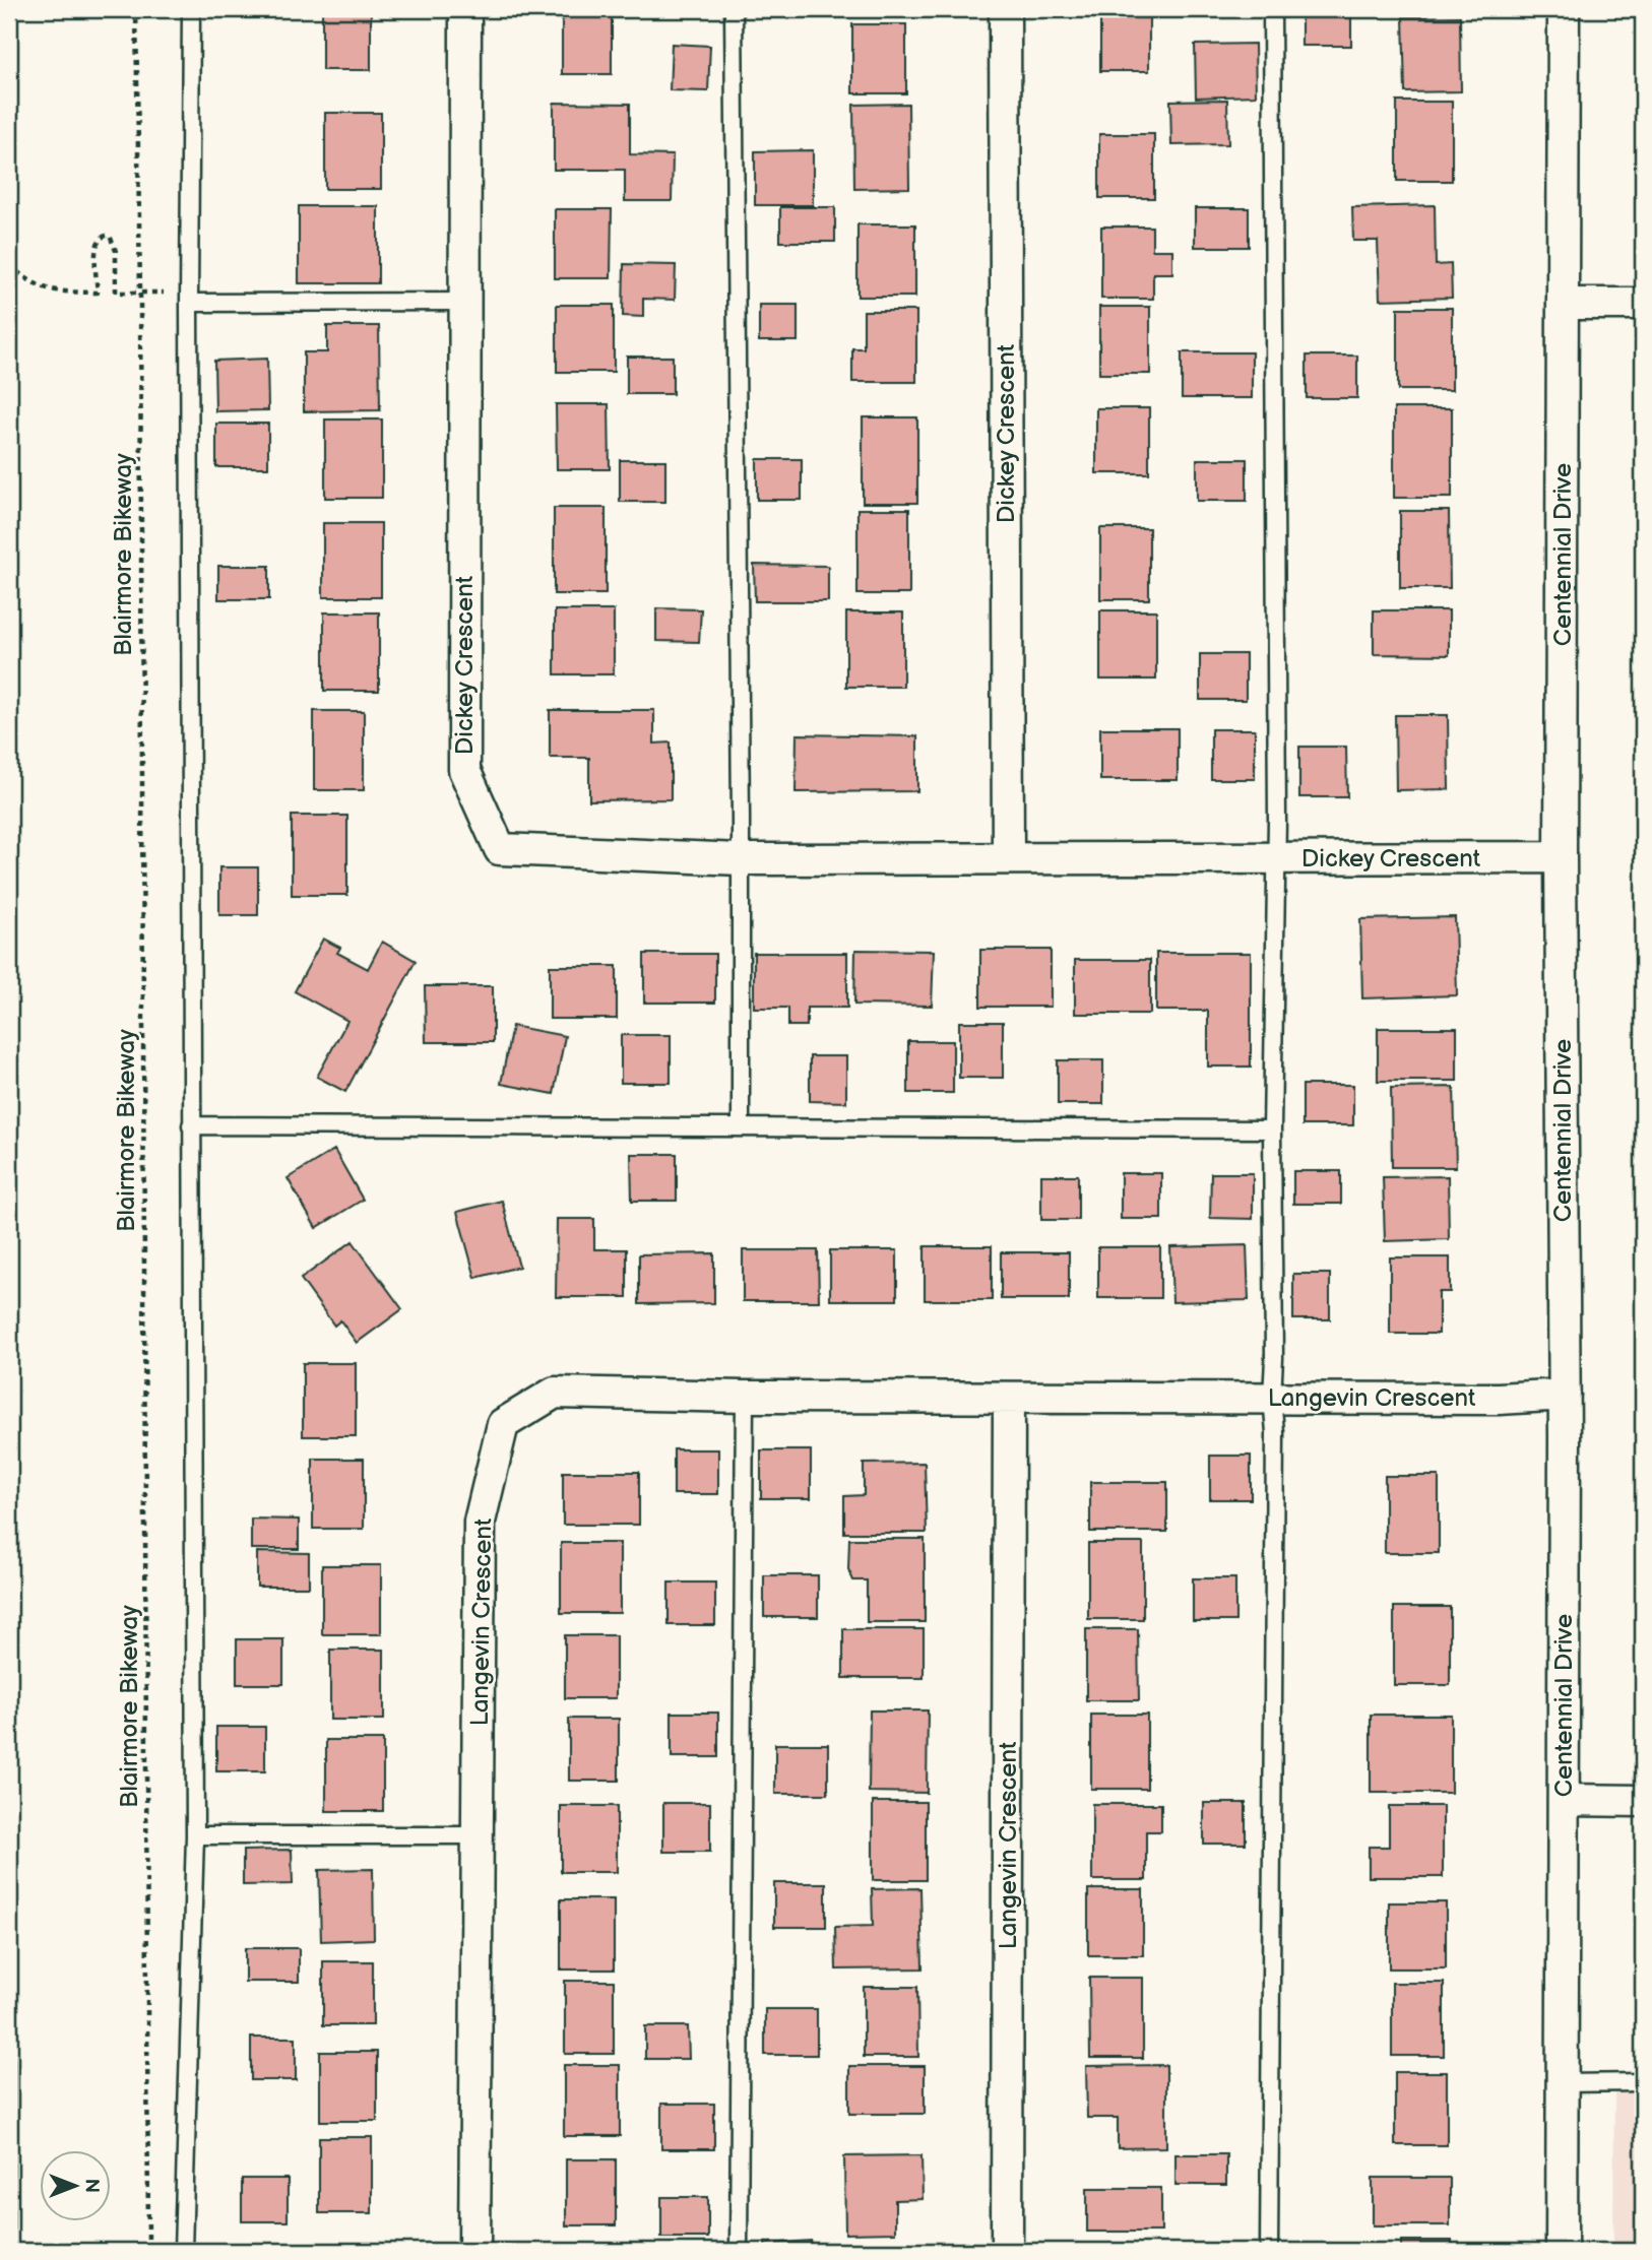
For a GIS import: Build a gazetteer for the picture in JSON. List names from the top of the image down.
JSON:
{
  "streets": {
    "street": ["Dickey Crescent", "Centennial Drive", "Langevin Crescent"],
    "path": ["Blairmore Bikeway"]
  },
  "crossings": [
    ["Dickey Crescent", "Centennial Drive"],
    ["Centennial Drive", "Langevin Crescent"]
  ],
  "north": "right"
}
